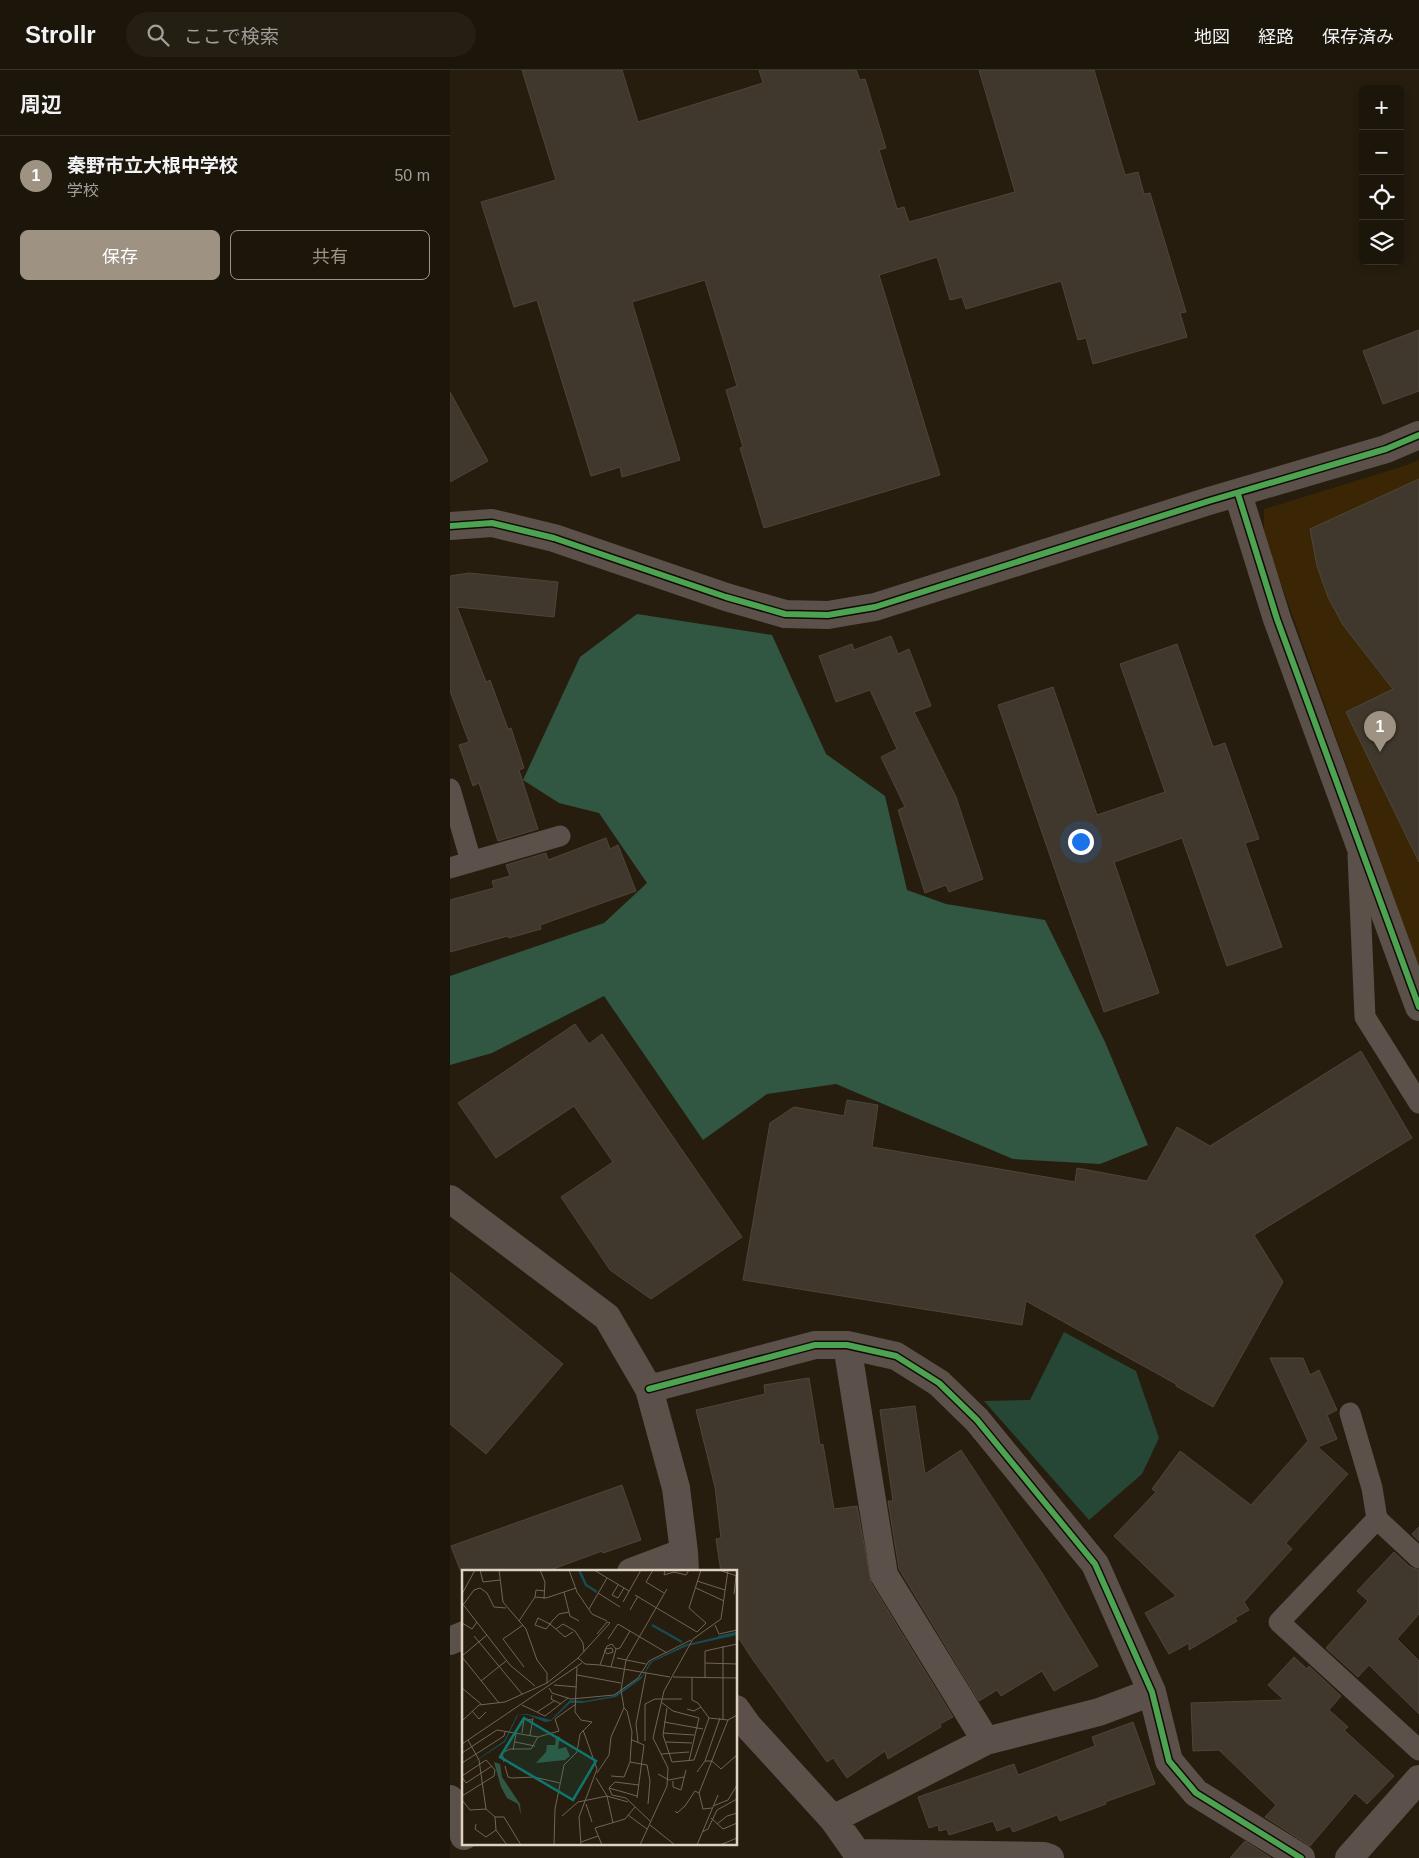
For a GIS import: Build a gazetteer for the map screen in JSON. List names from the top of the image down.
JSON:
{
  "page": {
    "header": "Strollr",
    "search": "ここで検索",
    "nav": ["地図", "経路", "保存済み"],
    "heading": "周辺",
    "map_buttons": ["+", "−"],
    "list": [
      {
        "mark": "1",
        "name": "秦野市立大根中学校",
        "note": "学校",
        "value": "50 m"
      }
    ],
    "buttons": ["保存", "共有"],
    "pins": "1"
  }
}
